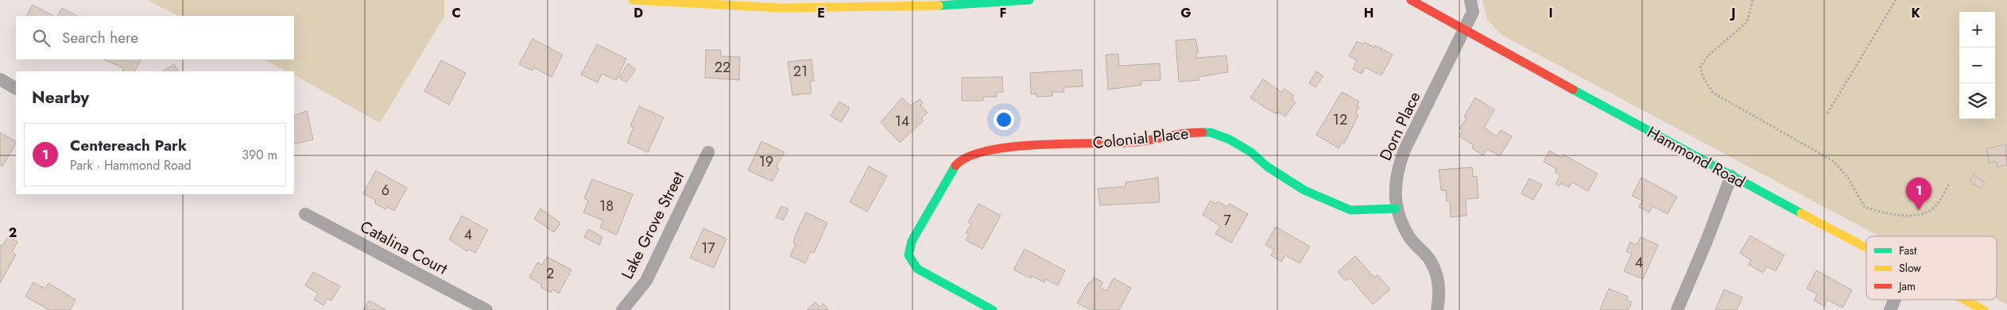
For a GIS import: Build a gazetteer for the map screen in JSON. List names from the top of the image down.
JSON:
{
  "streets": {
    "street": [
      "Dorn Place",
      "Colonial Place",
      "Hammond Road",
      "Lake Grove Street",
      "Catalina Court"
    ]
  },
  "crossings": [
    ["Dorn Place", "Colonial Place"],
    ["Dorn Place", "Hammond Road"]
  ],
  "house_numbers": [
    "22",
    "21",
    "12",
    "14",
    "19",
    "6",
    "18",
    "7",
    "4",
    "17",
    "4",
    "2"
  ],
  "legend": ["Fast", "Slow", "Jam"],
  "page": {
    "map_buttons": ["+", "−"],
    "search": "Search here",
    "heading": "Nearby",
    "list": [
      {
        "mark": "1",
        "name": "Centereach Park",
        "note": "Park · Hammond Road",
        "value": "390 m"
      }
    ],
    "pins": "1"
  },
  "grid": {
    "columns": [
      "C",
      "D",
      "E",
      "F",
      "G",
      "H",
      "I",
      "J",
      "K"
    ],
    "rows": ["2"]
  }
}
